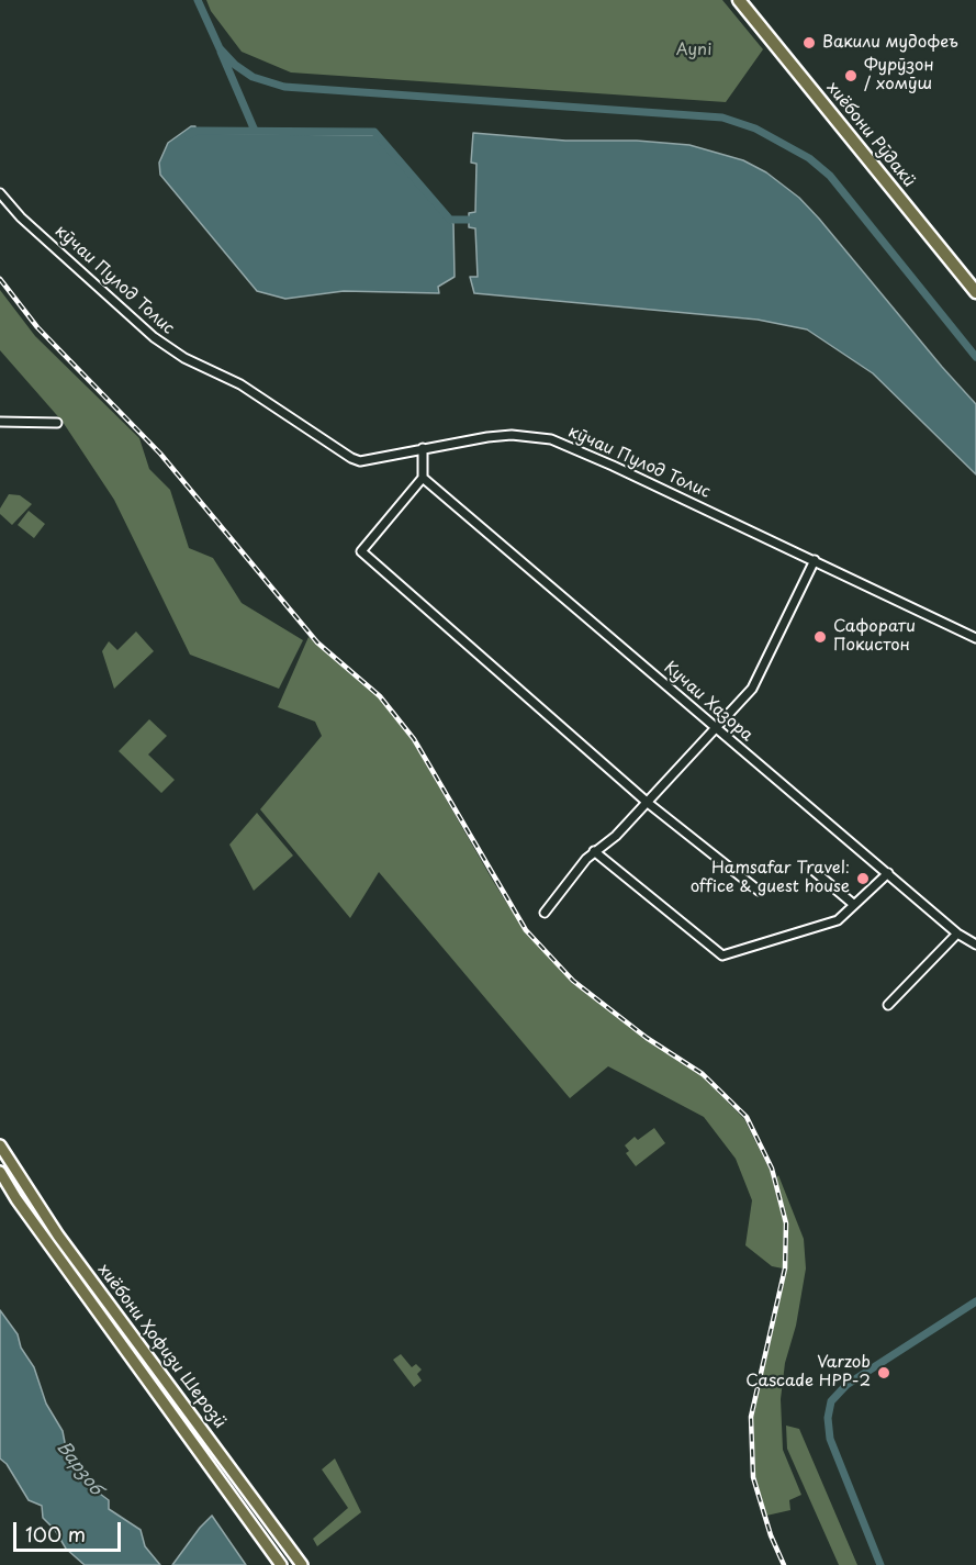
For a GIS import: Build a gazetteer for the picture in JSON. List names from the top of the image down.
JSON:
{
  "streets": {
    "highway": ["хиёбони Рӯдакӣ"],
    "main road": ["хиёбони Ҳофизи Шерозӣ"],
    "street": ["кӯчаи Пулод Толис", "Кучаи Хазора"]
  },
  "water": ["Варзоб"],
  "parks": ["Ayni"],
  "places": [
    "Вакили мудофеъ",
    "Фурӯзон / хомӯш",
    "Сафорати Покистон",
    "Hamsafar Travel: office & guest house",
    "Varzob Cascade HPP-2"
  ],
  "scale_bar": "100 m"
}
